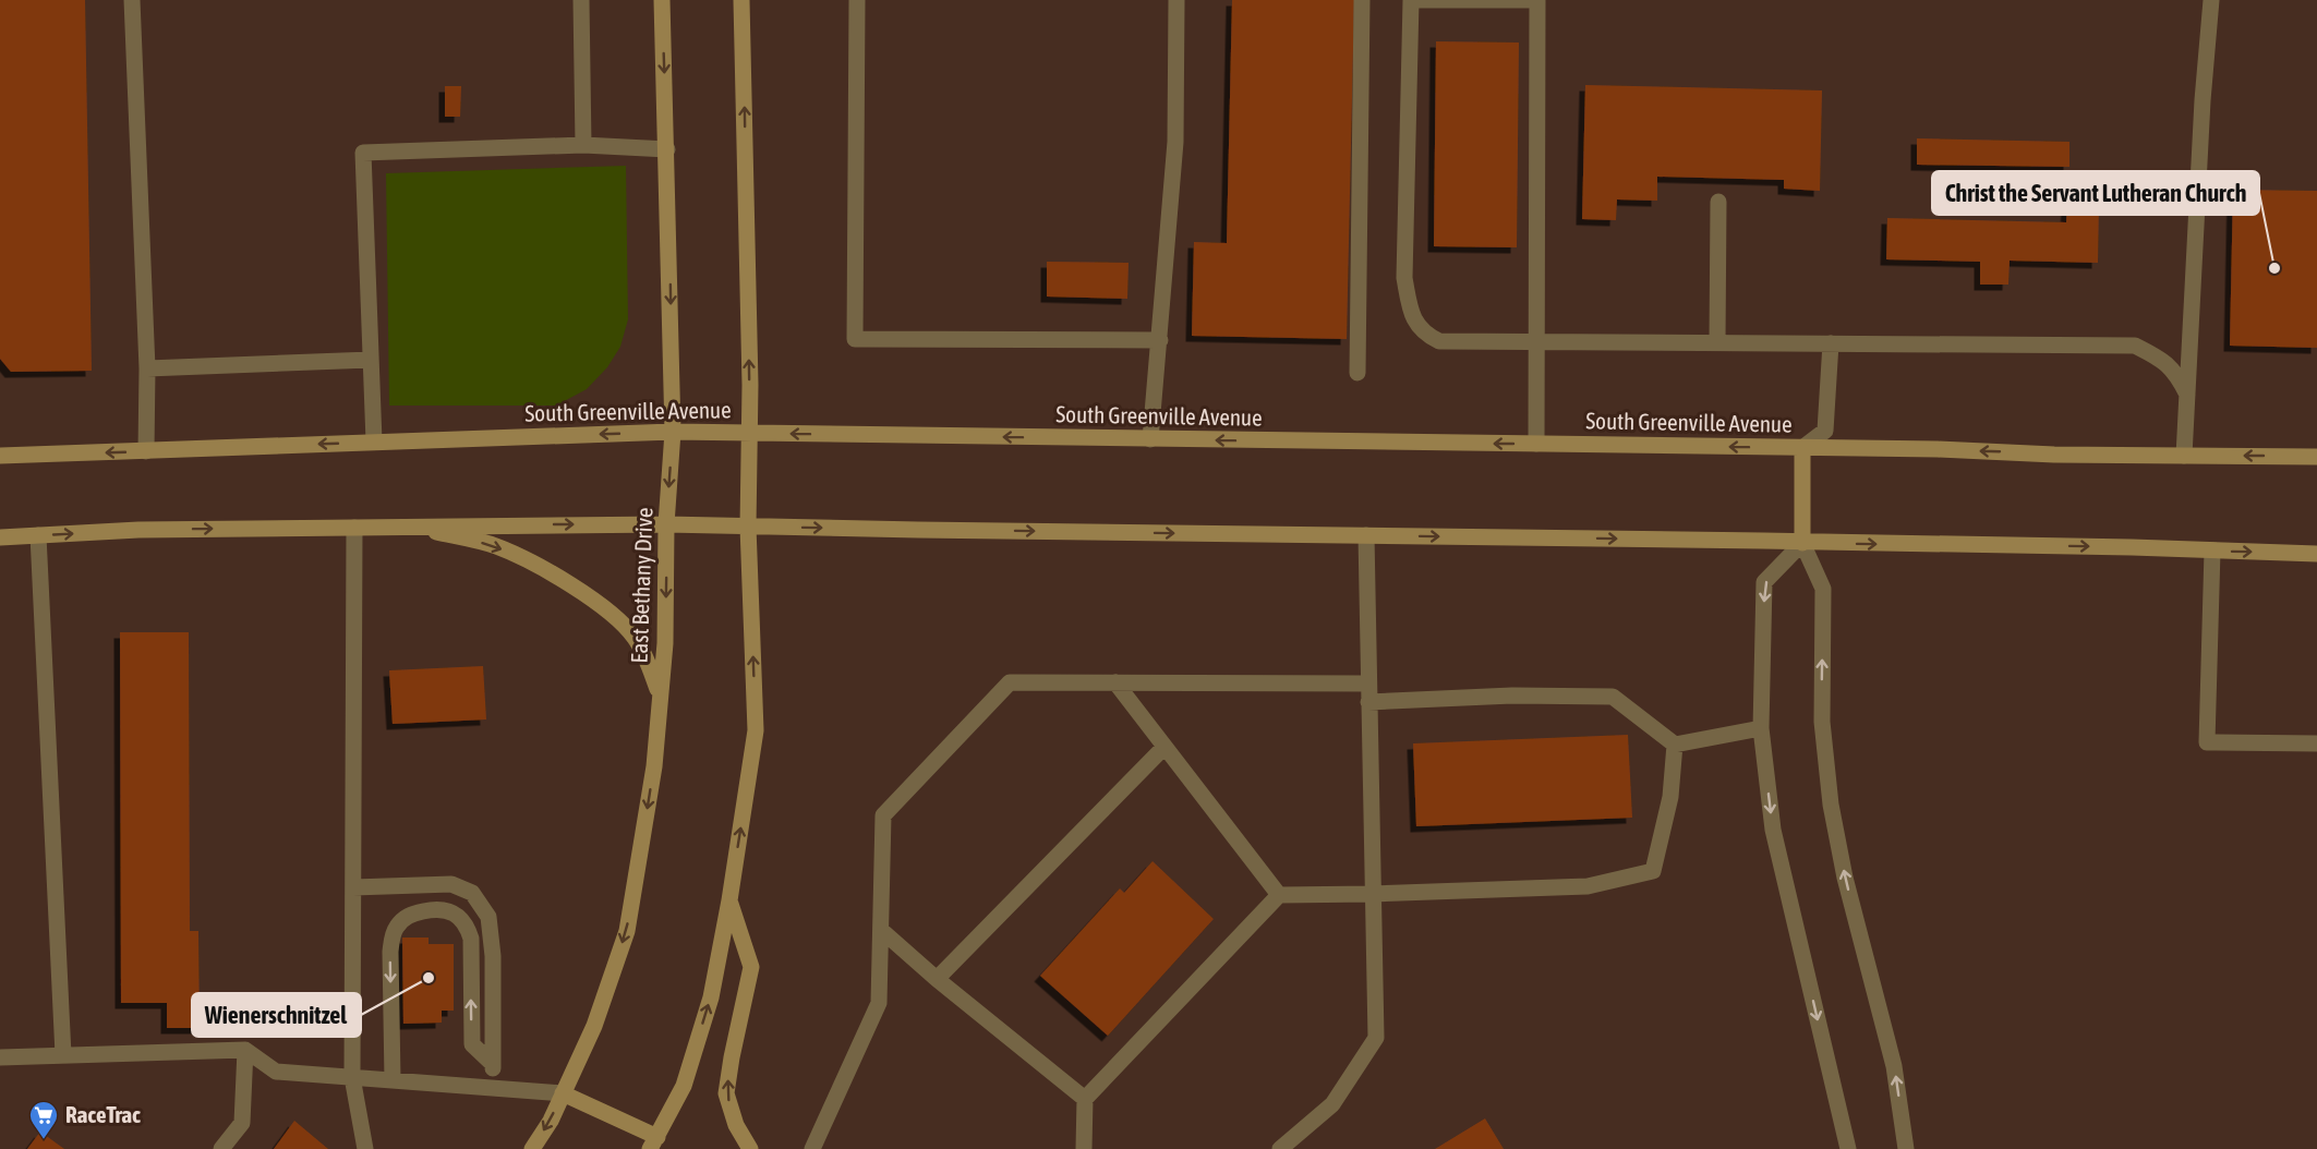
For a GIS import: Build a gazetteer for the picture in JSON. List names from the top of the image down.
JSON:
{
  "streets": {
    "main road": ["South Greenville Avenue", "East Bethany Drive"]
  },
  "crossings": [
    ["South Greenville Avenue", "East Bethany Drive"]
  ],
  "places": {
    "other": ["Christ the Servant Lutheran Church", "Wienerschnitzel"],
    "supermarket": ["RaceTrac"]
  }
}
